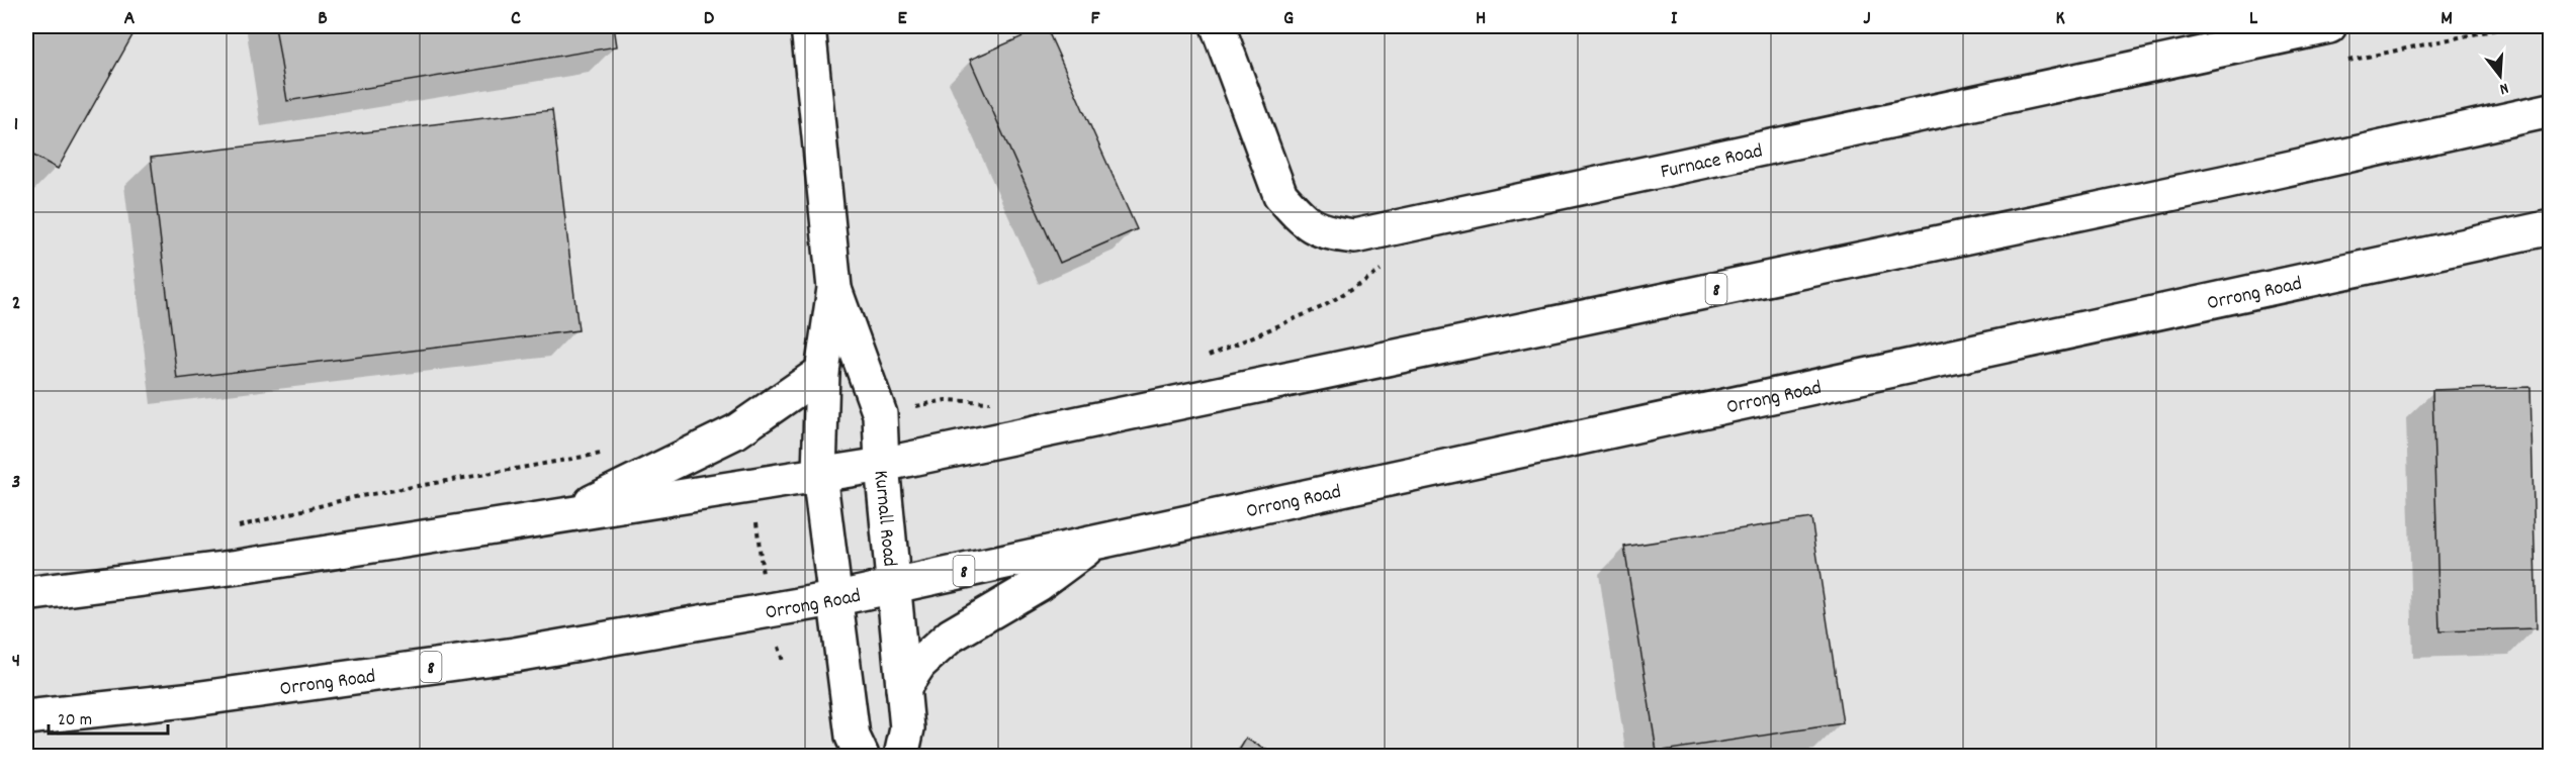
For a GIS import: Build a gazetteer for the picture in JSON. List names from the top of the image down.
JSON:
{
  "streets": {
    "main road": [
      "Furnace Road",
      "8",
      "Orrong Road",
      "Kurnall Road"
    ]
  },
  "crossings": [
    ["8", "Kurnall Road"],
    ["Orrong Road", "Kurnall Road"]
  ],
  "scale_bar": "20 m",
  "north": "bottom",
  "grid": {
    "columns": [
      "A",
      "B",
      "C",
      "D",
      "E",
      "F",
      "G",
      "H",
      "I",
      "J",
      "K",
      "L",
      "M"
    ],
    "rows": [
      "1",
      "2",
      "3",
      "4"
    ]
  }
}
